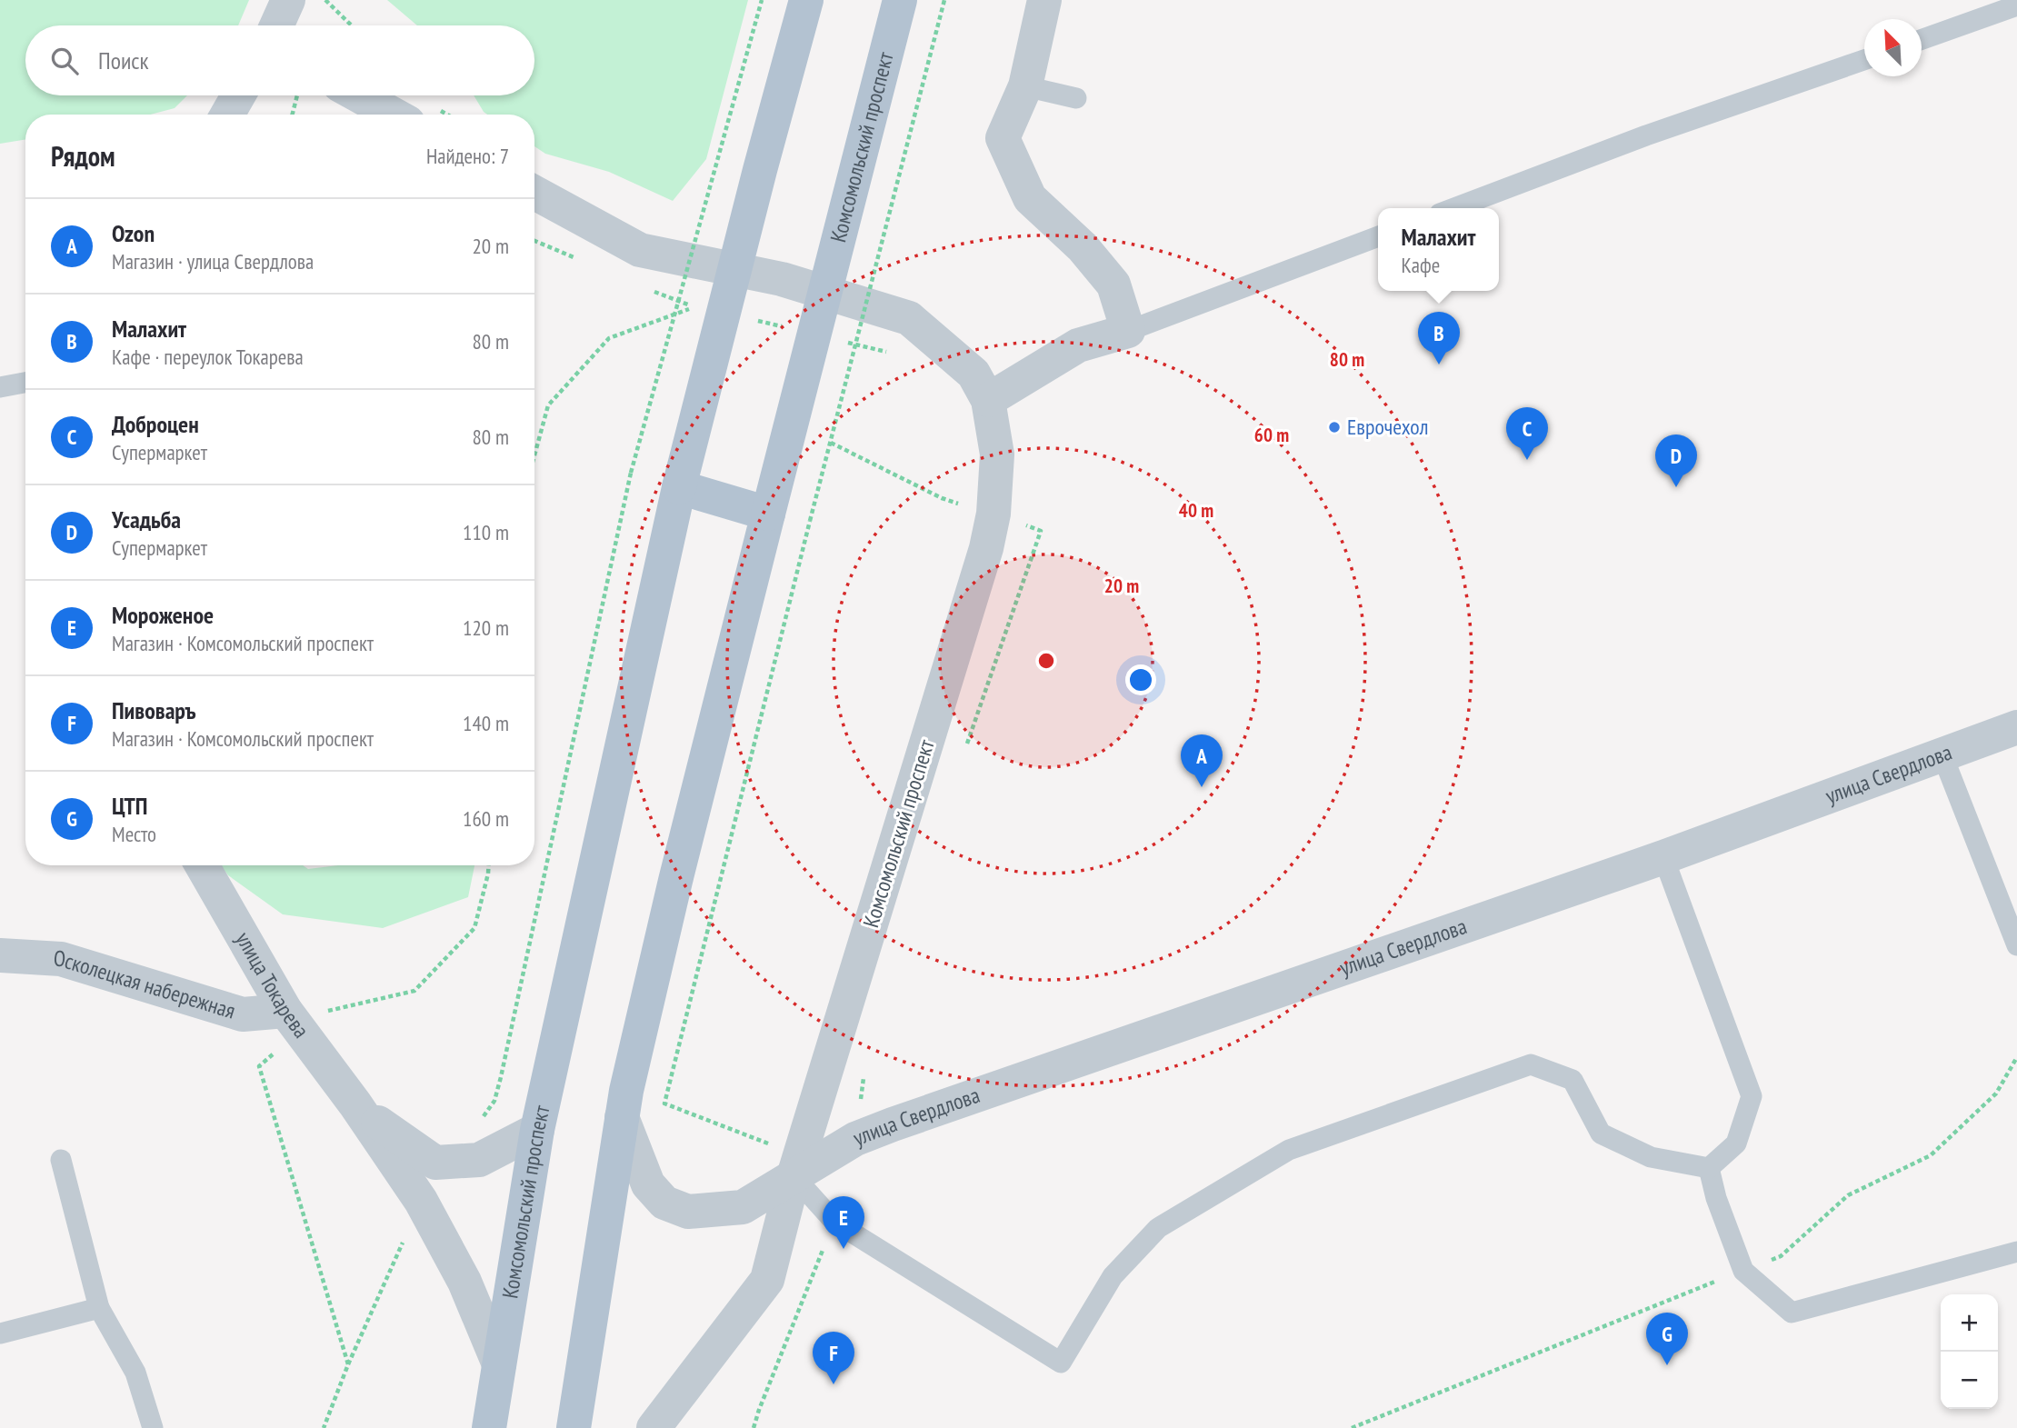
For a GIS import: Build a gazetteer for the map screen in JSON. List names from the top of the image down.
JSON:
{
  "streets": {
    "main road": ["Комсомольский проспект"],
    "street": ["улица Свердлова", "улица Токарева", "Осколецкая набережная"]
  },
  "crossings": [
    ["Комсомольский проспект", "улица Свердлова"],
    ["улица Токарева", "Осколецкая набережная"]
  ],
  "places": ["Еврочехол"],
  "north": "top left",
  "page": {
    "search": "Поиск",
    "heading": ["Рядом", "Найдено: 7"],
    "list": [
      {
        "mark": "A",
        "name": "Ozon",
        "note": "Магазин · улица Свердлова",
        "value": "20 m"
      },
      {
        "mark": "B",
        "name": "Малахит",
        "note": "Кафе · переулок Токарева",
        "value": "80 m"
      },
      {
        "mark": "C",
        "name": "Доброцен",
        "note": "Супермаркет",
        "value": "80 m"
      },
      {
        "mark": "D",
        "name": "Усадьба",
        "note": "Супермаркет",
        "value": "110 m"
      },
      {
        "mark": "E",
        "name": "Мороженое",
        "note": "Магазин · Комсомольский проспект",
        "value": "120 m"
      },
      {
        "mark": "F",
        "name": "Пивоваръ",
        "note": "Магазин · Комсомольский проспект",
        "value": "140 m"
      },
      {
        "mark": "G",
        "name": "ЦТП",
        "note": "Место",
        "value": "160 m"
      }
    ],
    "popup": ["Малахит", "Кафе"],
    "pins": [
      "B",
      "C",
      "D",
      "A",
      "E",
      "G",
      "F"
    ],
    "map_buttons": ["+", "−"]
  },
  "rings": [
    "80 m",
    "60 m",
    "40 m",
    "20 m"
  ]
}
